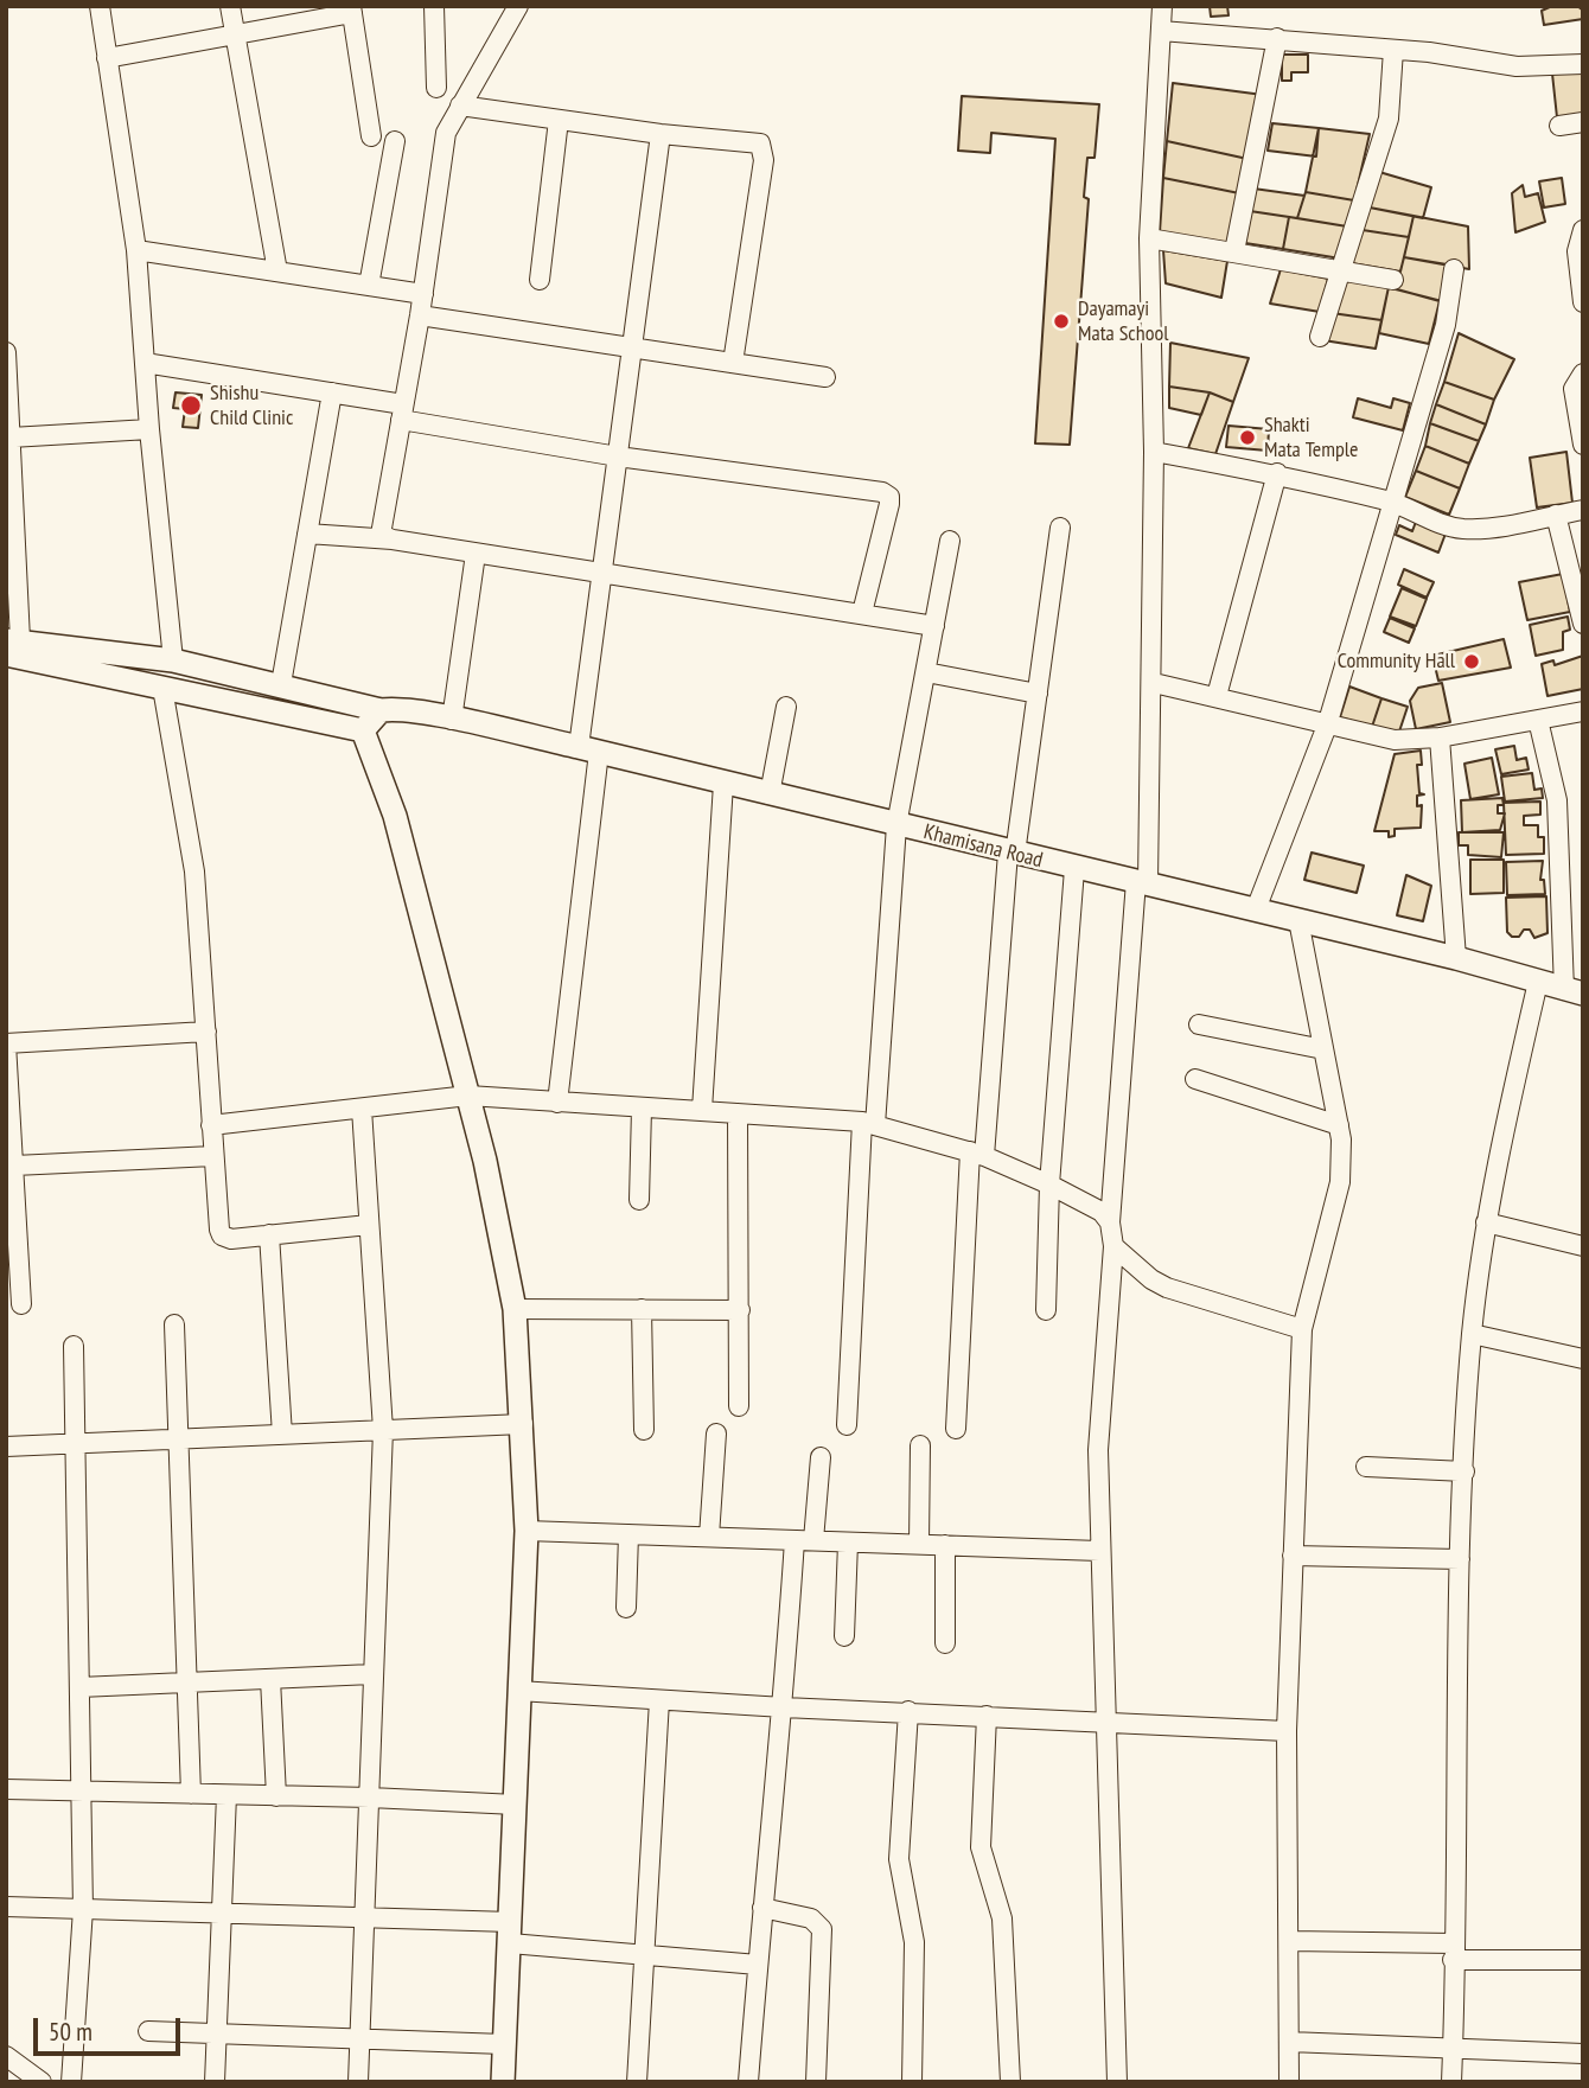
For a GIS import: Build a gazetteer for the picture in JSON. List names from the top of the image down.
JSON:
{
  "streets": {
    "street": ["Khamisana Road"]
  },
  "places": [
    "Dayamayi Mata School",
    "Shishu Child Clinic",
    "Shakti Mata Temple",
    "Community Hall"
  ],
  "scale_bar": "50 m"
}
